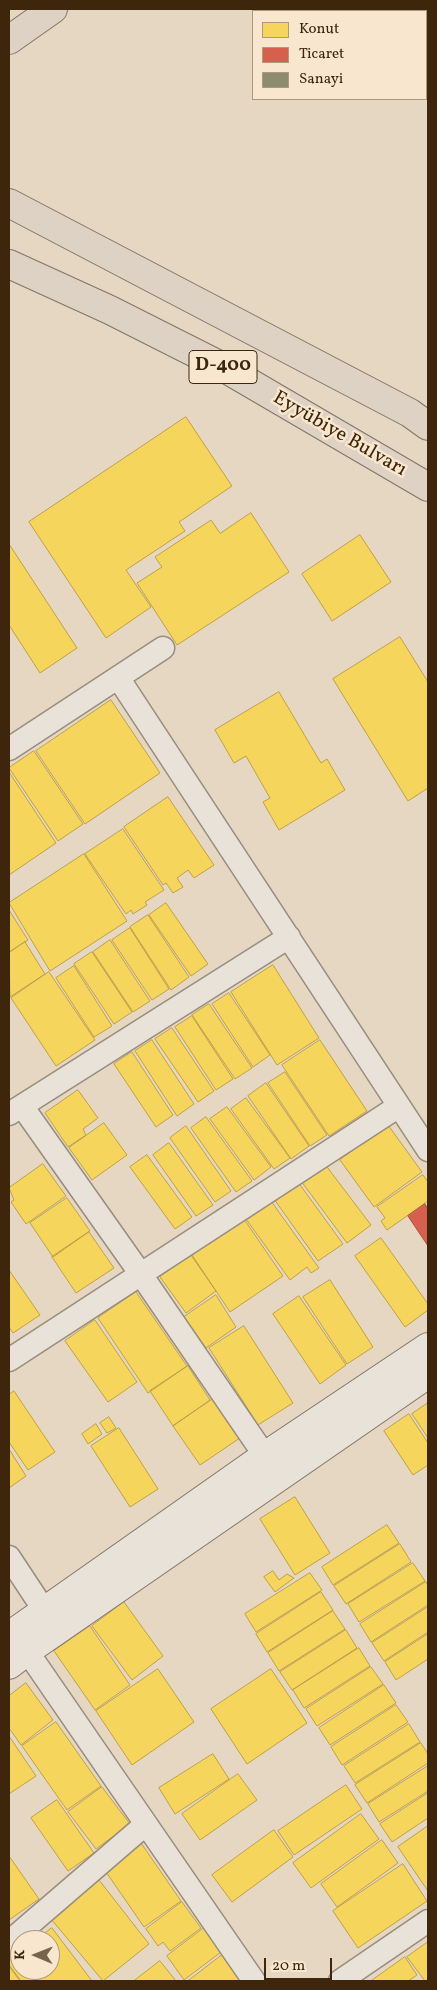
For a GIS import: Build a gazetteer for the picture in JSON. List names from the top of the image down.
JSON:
{
  "streets": {
    "highway": ["D-400", "Eyyübiye Bulvarı"]
  },
  "legend": ["Konut", "Ticaret", "Sanayi"],
  "scale_bar": "20 m",
  "north": "left"
}
